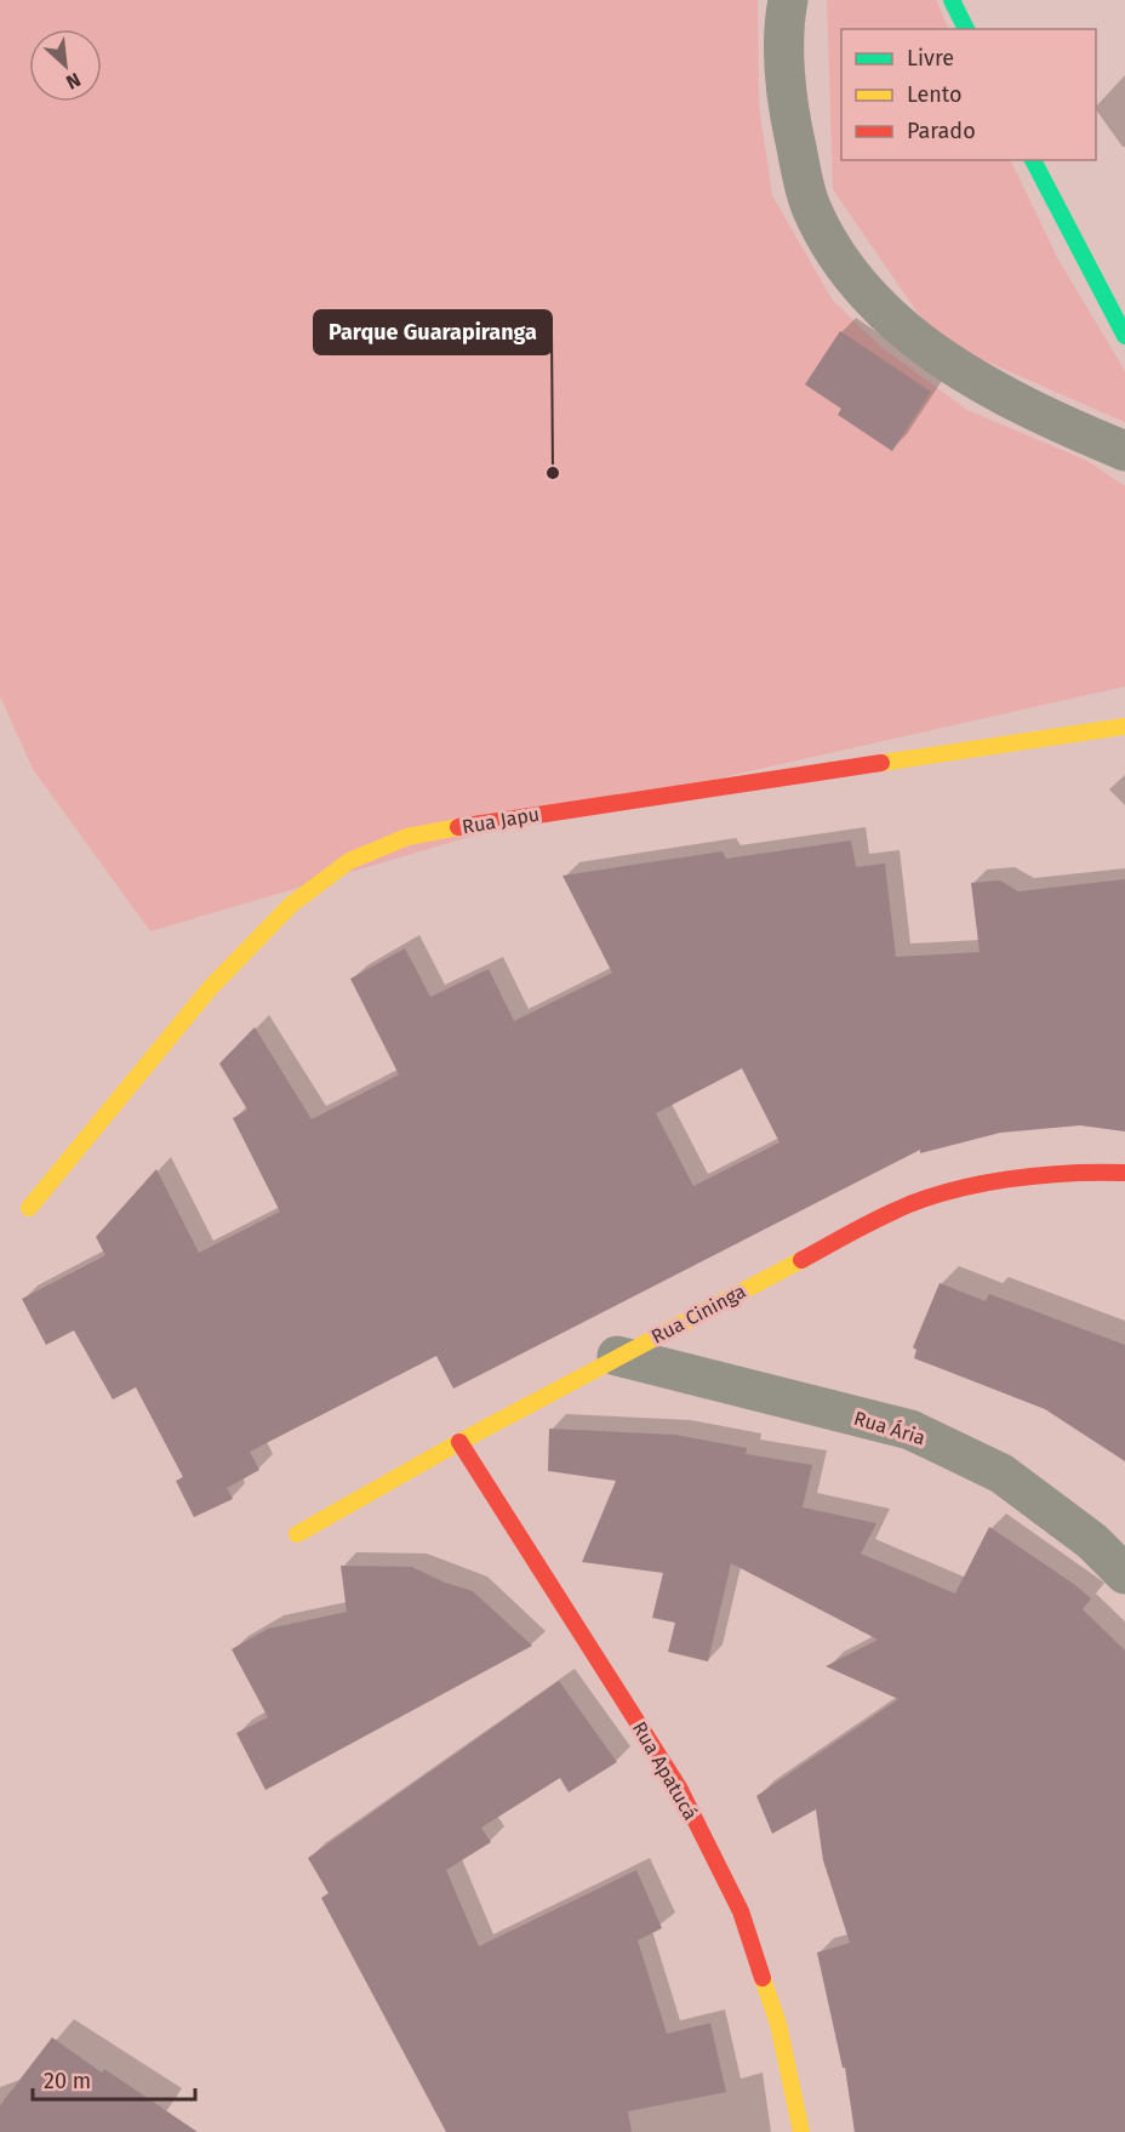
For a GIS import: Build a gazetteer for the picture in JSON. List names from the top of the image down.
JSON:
{
  "streets": {
    "street": [
      "Rua Japu",
      "Rua Cininga",
      "Rua Ária",
      "Rua Apatucá"
    ]
  },
  "crossings": [
    ["Rua Cininga", "Rua Ária"],
    ["Rua Cininga", "Rua Apatucá"]
  ],
  "places": ["Parque Guarapiranga"],
  "legend": ["Livre", "Lento", "Parado"],
  "scale_bar": "20 m",
  "north": "bottom right"
}
